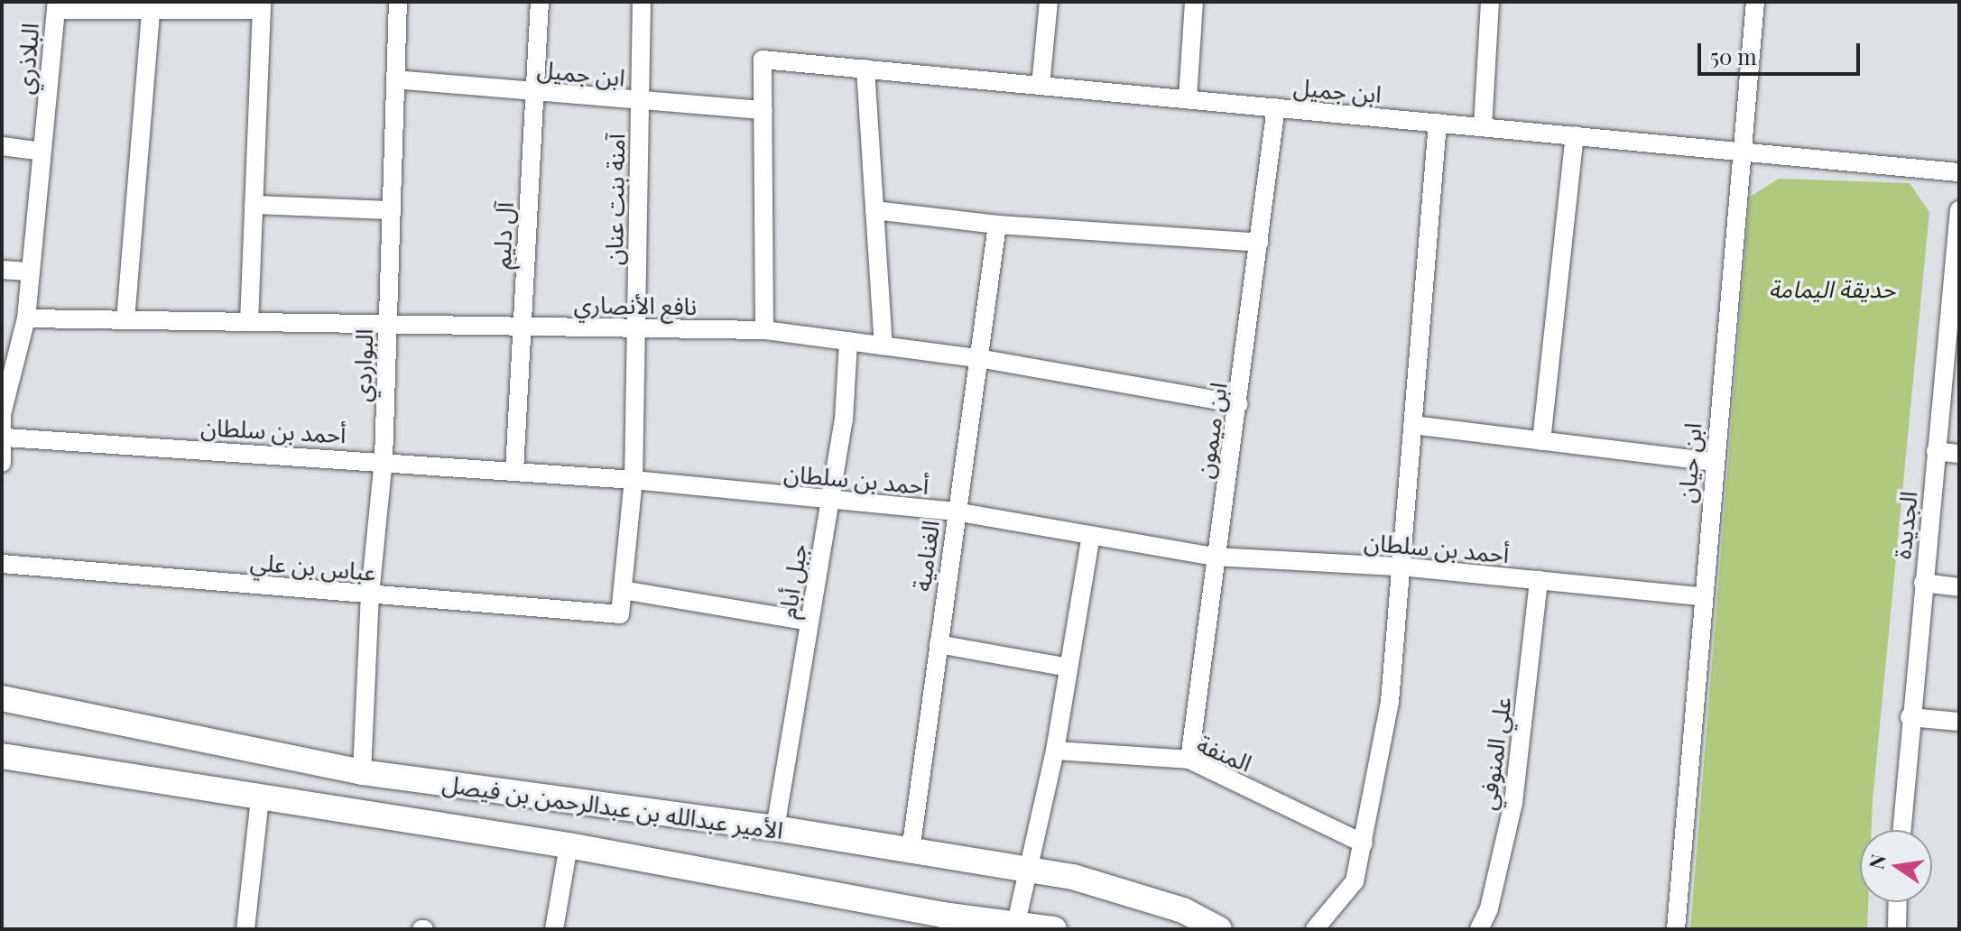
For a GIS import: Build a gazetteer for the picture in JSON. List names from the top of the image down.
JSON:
{
  "streets": {
    "main road": ["الأمير عبدالله بن عبدالرحمن بن فيصل"],
    "street": [
      "البلاذري",
      "ابن جميل",
      "آمنة بنت عنان",
      "آل دليم",
      "نافع الأنصاري",
      "البواردي",
      "أحمد بن سلطان",
      "ابن ميمون",
      "ابن حيان",
      "الجديدة",
      "الغنامية",
      "عباس بن علي",
      "جبل أبام",
      "المنفة",
      "علي المنوفي"
    ]
  },
  "crossings": [
    ["البلاذري", "نافع الأنصاري"],
    ["البلاذري", "أحمد بن سلطان"],
    ["ابن جميل", "آمنة بنت عنان"],
    ["ابن جميل", "آل دليم"],
    ["ابن جميل", "نافع الأنصاري"],
    ["ابن جميل", "البواردي"],
    ["ابن جميل", "ابن ميمون"],
    ["ابن جميل", "ابن حيان"],
    ["آمنة بنت عنان", "نافع الأنصاري"],
    ["آمنة بنت عنان", "أحمد بن سلطان"],
    ["آمنة بنت عنان", "عباس بن علي"],
    ["آل دليم", "نافع الأنصاري"],
    ["آل دليم", "أحمد بن سلطان"],
    ["نافع الأنصاري", "البواردي"],
    ["نافع الأنصاري", "ابن ميمون"],
    ["نافع الأنصاري", "الغنامية"],
    ["نافع الأنصاري", "جبل أبام"],
    ["البواردي", "أحمد بن سلطان"],
    ["البواردي", "عباس بن علي"],
    ["البواردي", "الأمير عبدالله بن عبدالرحمن بن فيصل"],
    ["أحمد بن سلطان", "ابن ميمون"],
    ["أحمد بن سلطان", "ابن حيان"],
    ["أحمد بن سلطان", "الغنامية"],
    ["أحمد بن سلطان", "جبل أبام"],
    ["أحمد بن سلطان", "علي المنوفي"],
    ["ابن ميمون", "المنفة"],
    ["الغنامية", "الأمير عبدالله بن عبدالرحمن بن فيصل"],
    ["جبل أبام", "الأمير عبدالله بن عبدالرحمن بن فيصل"]
  ],
  "parks": ["حديقة اليمامة"],
  "scale_bar": "50 m",
  "north": "left"
}
